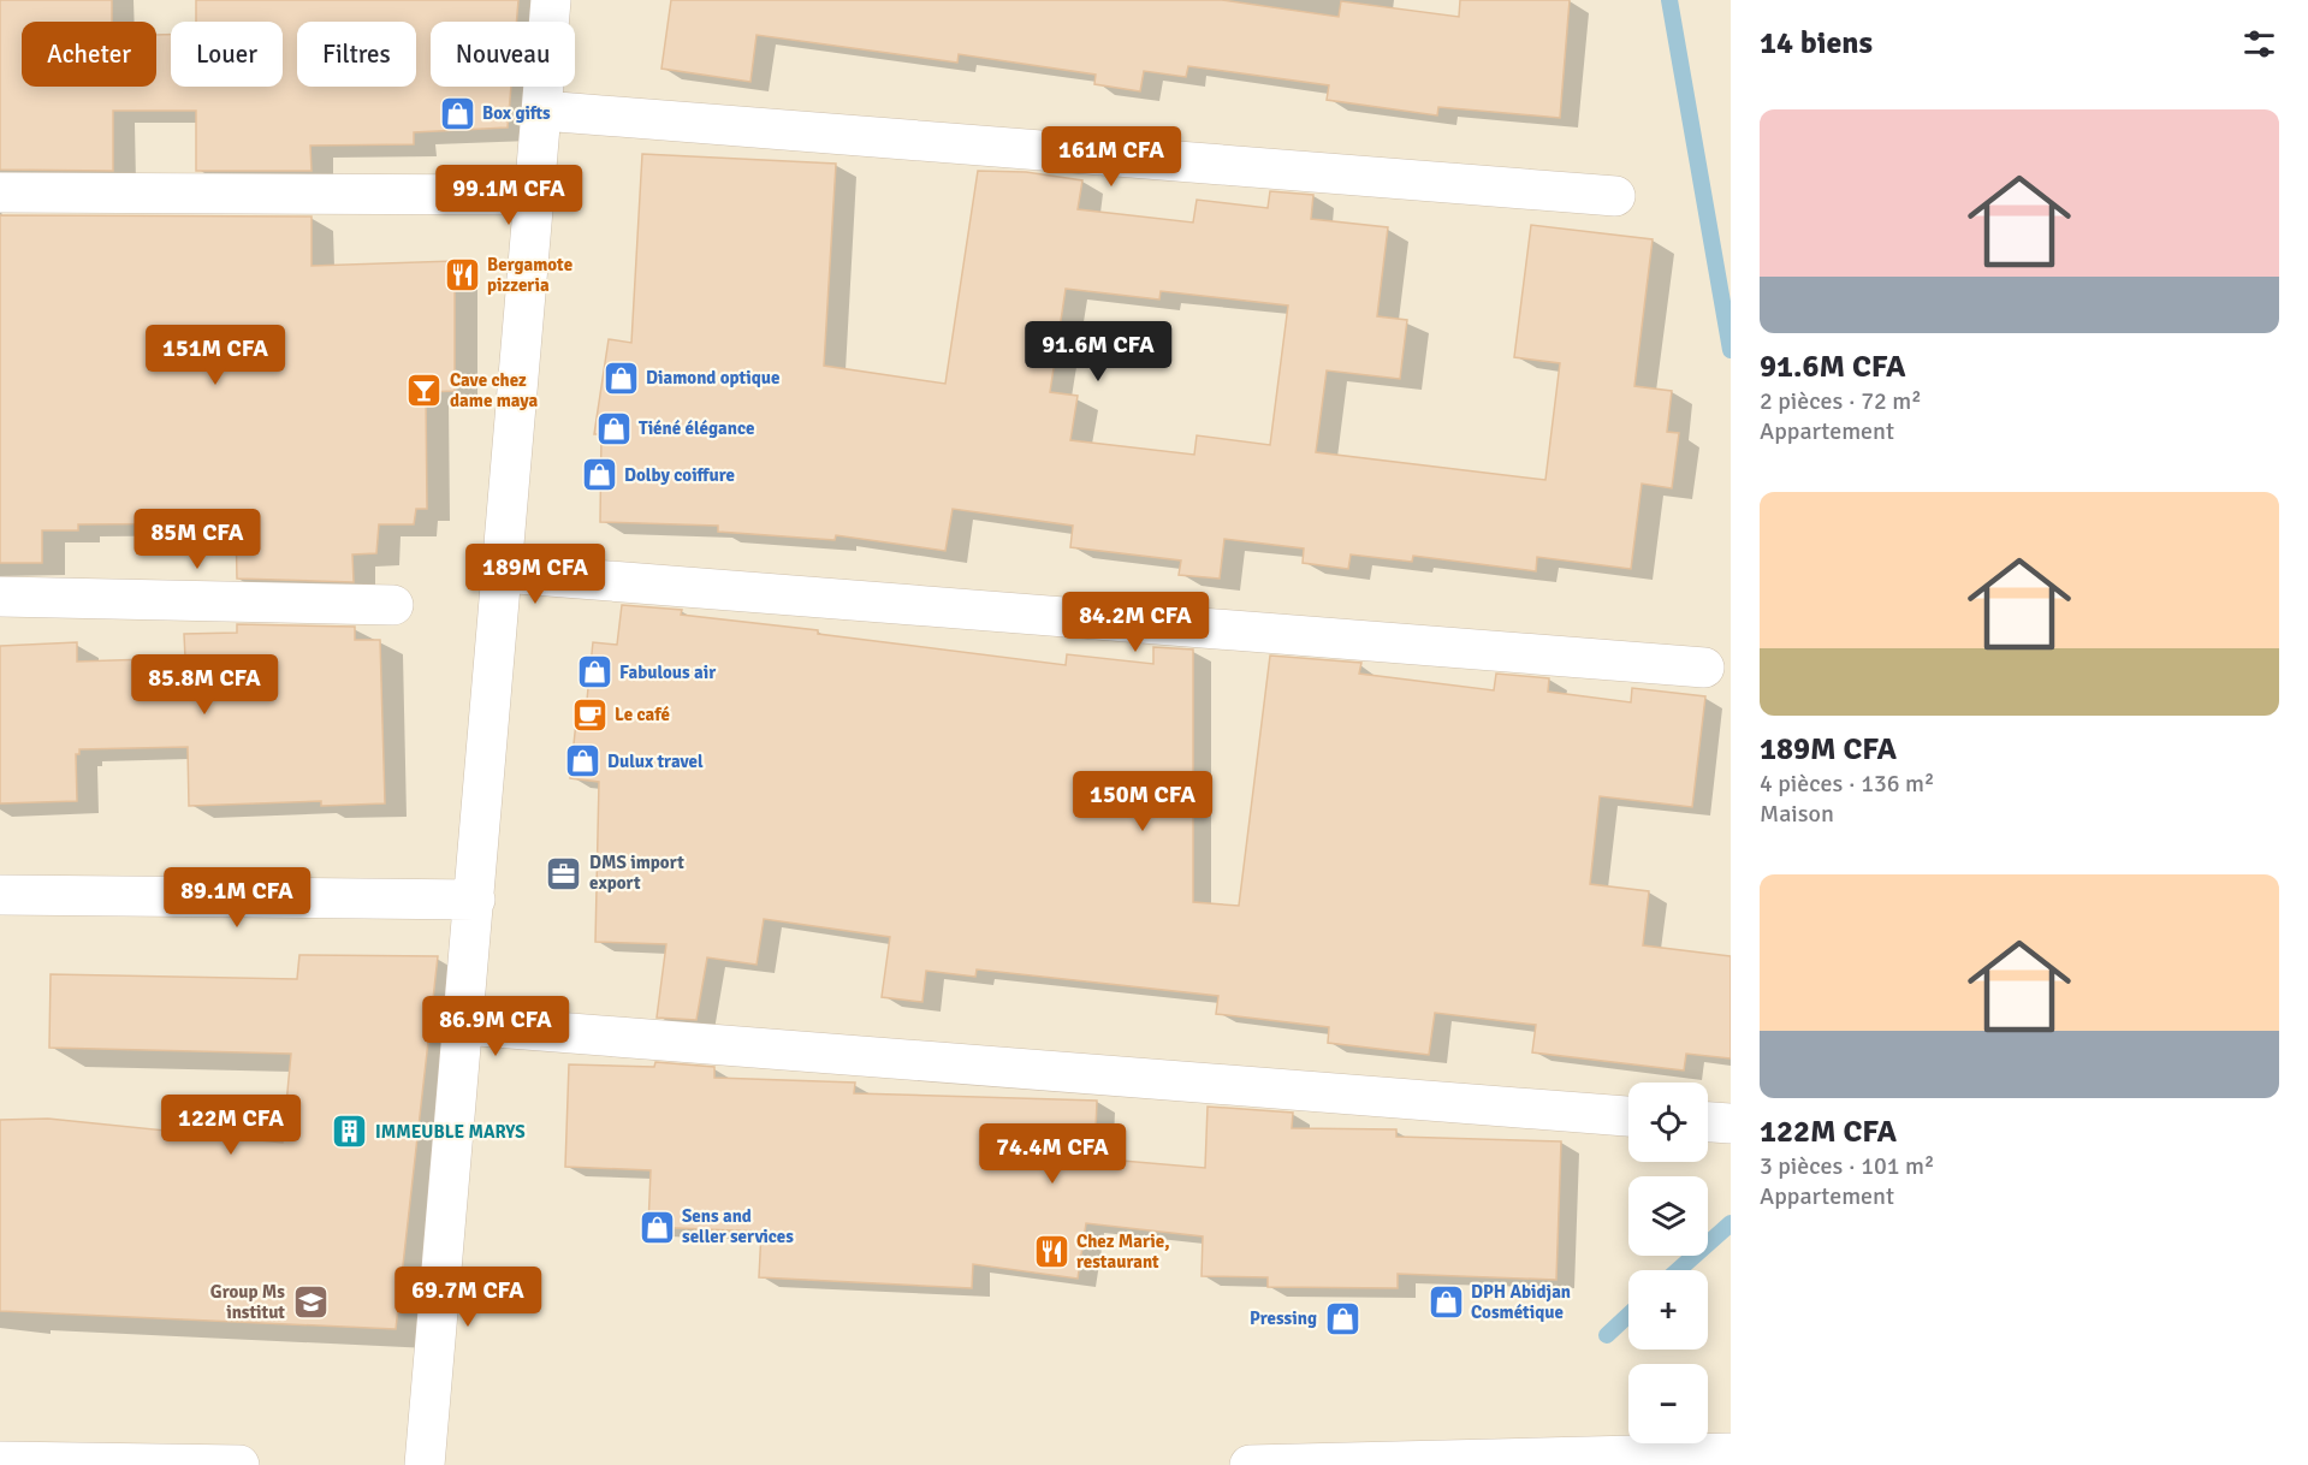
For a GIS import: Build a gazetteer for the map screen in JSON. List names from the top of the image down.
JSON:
{
  "places": {
    "shop": [
      "Box gifts",
      "Diamond optique",
      "Tiéné élégance",
      "Dolby coiffure",
      "Fabulous air",
      "Dulux travel",
      "Sens and seller services",
      "DPH Abidjan Cosmétique",
      "Pressing"
    ],
    "restaurant": ["Bergamote pizzeria", "Chez Marie, restaurant"],
    "bar": ["Cave chez dame maya"],
    "cafe": ["Le café"],
    "office": ["DMS import export"],
    "building": ["IMMEUBLE MARYS"],
    "school or university": ["Group Ms institut"]
  },
  "page": {
    "heading": "14 biens",
    "chip": [
      "Acheter",
      "Louer",
      "Filtres",
      "Nouveau"
    ],
    "list": [
      {
        "name": "91.6M CFA",
        "note": "2 pièces · 72 m² · Appartement"
      },
      {
        "name": "189M CFA",
        "note": "4 pièces · 136 m² · Maison"
      },
      {
        "name": "122M CFA",
        "note": "3 pièces · 101 m² · Appartement"
      }
    ],
    "price": [
      "161M CFA",
      "99.1M CFA",
      "91.6M CFA",
      "151M CFA",
      "85M CFA",
      "189M CFA",
      "84.2M CFA",
      "85.8M CFA",
      "150M CFA",
      "89.1M CFA",
      "86.9M CFA",
      "122M CFA",
      "74.4M CFA",
      "69.7M CFA"
    ],
    "map_buttons": ["+", "−"]
  }
}
